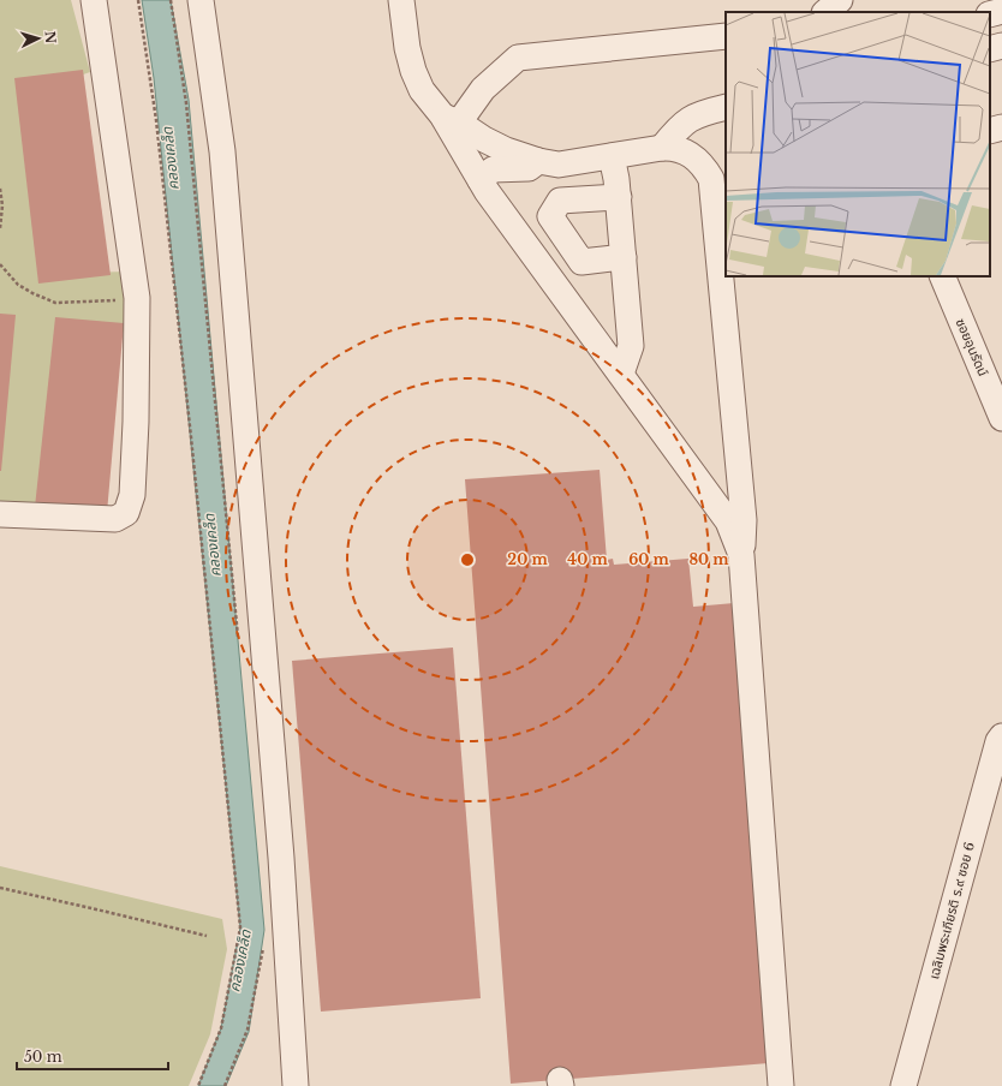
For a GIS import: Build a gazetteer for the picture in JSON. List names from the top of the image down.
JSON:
{
  "streets": {
    "street": ["ซอยอุนรัดน์", "เฉลิมพระเกียรติ ร.๙ ซอย 6"]
  },
  "water": ["คลองเคล็ด"],
  "scale_bar": "50 m",
  "north": "right",
  "rings": [
    "20 m",
    "40 m",
    "60 m",
    "80 m"
  ]
}
